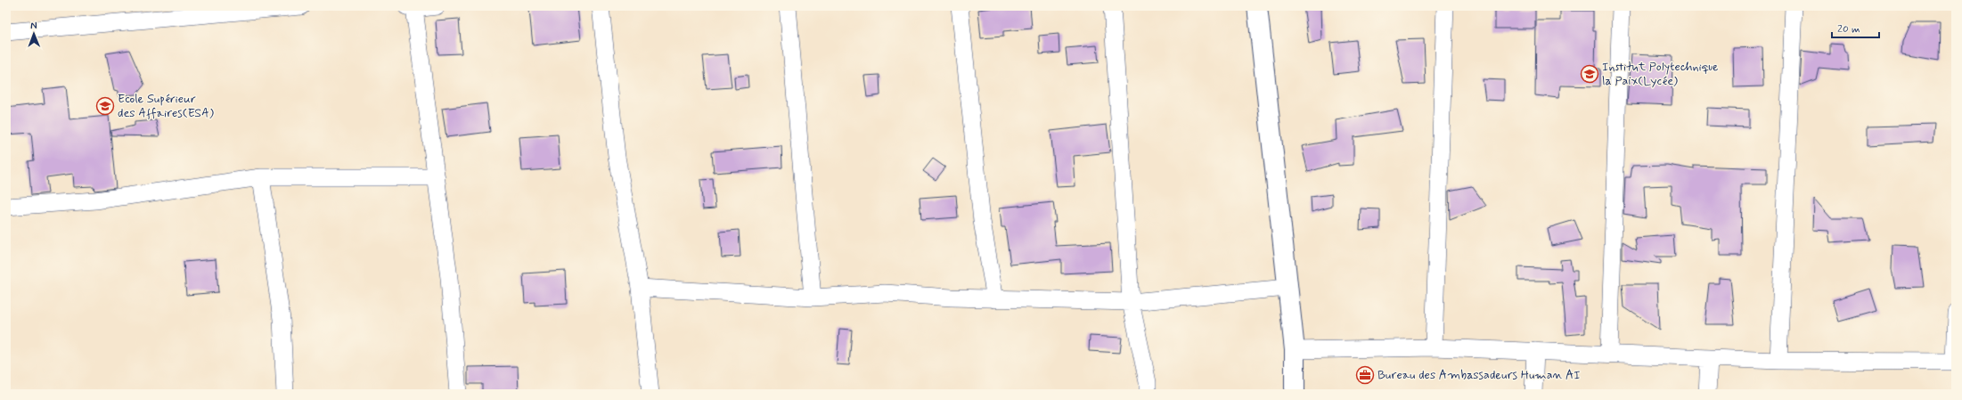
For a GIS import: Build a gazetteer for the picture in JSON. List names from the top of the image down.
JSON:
{
  "places": {
    "school or university": ["Institut Polytechnique la Paix(Lycée)", "Ecole Supérieur des Affaires(ESA)"],
    "office": ["Bureau des Ambassadeurs Human AI"]
  },
  "scale_bar": "20 m",
  "north": "top"
}
